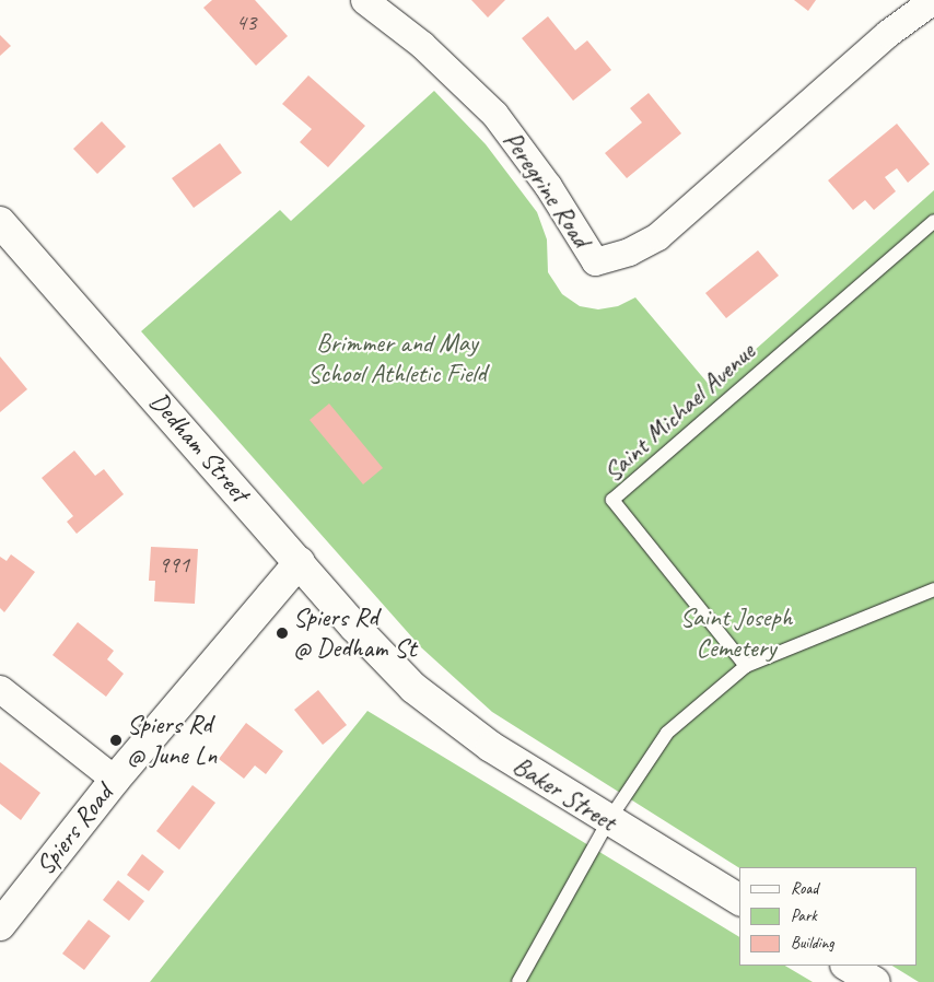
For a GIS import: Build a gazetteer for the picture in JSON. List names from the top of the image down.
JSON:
{
  "streets": {
    "street": [
      "Peregrine Road",
      "Dedham Street",
      "Baker Street",
      "Spiers Road"
    ],
    "lane": ["Saint Michael Avenue"]
  },
  "crossings": [
    ["Dedham Street", "Baker Street"],
    ["Dedham Street", "Spiers Road"]
  ],
  "parks": ["Brimmer and May School Athletic Field", "Saint Joseph Cemetery"],
  "places": ["Spiers Rd @ Dedham St", "Spiers Rd @ June Ln"],
  "house_numbers": ["43", "991"],
  "legend": ["Road", "Park", "Building"]
}
